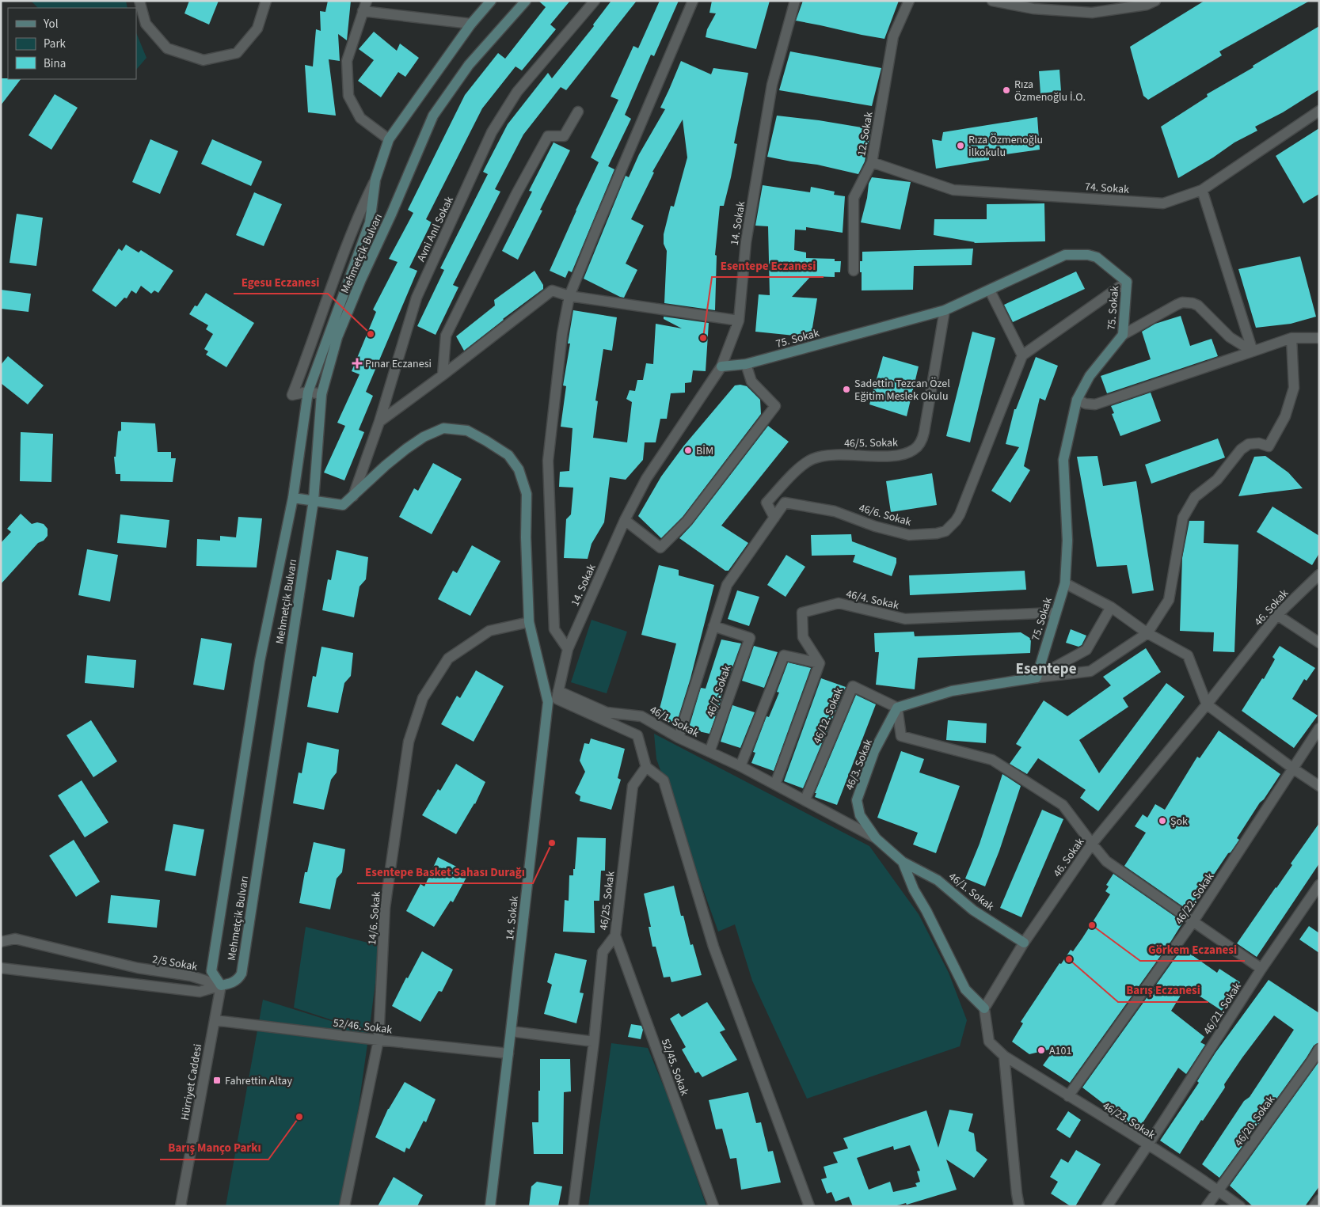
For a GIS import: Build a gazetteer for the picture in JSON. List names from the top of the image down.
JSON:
{
  "streets": {
    "street": [
      "12. Sokak",
      "74. Sokak",
      "14. Sokak",
      "Avni Anıl Sokak",
      "Mehmetçik Bulvarı",
      "75. Sokak",
      "46/5. Sokak",
      "46/6. Sokak",
      "46/4. Sokak",
      "46. Sokak",
      "46/7. Sokak",
      "46/12. Sokak",
      "46/1. Sokak",
      "46/3. Sokak",
      "46/22. Sokak",
      "46/25. Sokak",
      "14/6. Sokak",
      "2/5 Sokak",
      "46/21. Sokak",
      "52/46. Sokak",
      "52/45. Sokak",
      "Hürriyet Caddesi",
      "46/23. Sokak",
      "46/20. Sokak"
    ]
  },
  "crossings": [
    ["12. Sokak", "74. Sokak"],
    ["14. Sokak", "75. Sokak"],
    ["14. Sokak", "46/1. Sokak"],
    ["14. Sokak", "52/46. Sokak"],
    ["Mehmetçik Bulvarı", "2/5 Sokak"],
    ["Mehmetçik Bulvarı", "Hürriyet Caddesi"],
    ["75. Sokak", "46/5. Sokak"],
    ["75. Sokak", "46/4. Sokak"],
    ["46/5. Sokak", "46/6. Sokak"],
    ["46/6. Sokak", "46/7. Sokak"],
    ["46/6. Sokak", "46/1. Sokak"],
    ["46. Sokak", "46/1. Sokak"],
    ["46. Sokak", "46/3. Sokak"],
    ["46/7. Sokak", "46/1. Sokak"],
    ["46/12. Sokak", "46/1. Sokak"],
    ["46/12. Sokak", "46/3. Sokak"],
    ["46/1. Sokak", "46/3. Sokak"],
    ["46/22. Sokak", "46/23. Sokak"],
    ["46/25. Sokak", "52/45. Sokak"],
    ["14/6. Sokak", "52/46. Sokak"],
    ["2/5 Sokak", "Hürriyet Caddesi"],
    ["46/21. Sokak", "46/23. Sokak"],
    ["52/46. Sokak", "Hürriyet Caddesi"],
    ["46/23. Sokak", "46/20. Sokak"]
  ],
  "districts": ["Esentepe"],
  "places": {
    "other": [
      "Rıza Özmenoğlu İ.O.",
      "Rıza Özmenoğlu İlkokulu",
      "Egesu Eczanesi",
      "Esentepe Eczanesi",
      "Sadettin Tezcan Özel Eğitim Meslek Okulu",
      "BİM",
      "Şok",
      "Esentepe Basket Sahası Durağı",
      "Görkem Eczanesi",
      "Barış Eczanesi",
      "A101",
      "Barış Manço Parkı"
    ],
    "health": ["Pınar Eczanesi"],
    "transit": ["Fahrettin Altay"]
  },
  "legend": ["Yol", "Park", "Bina"]
}
